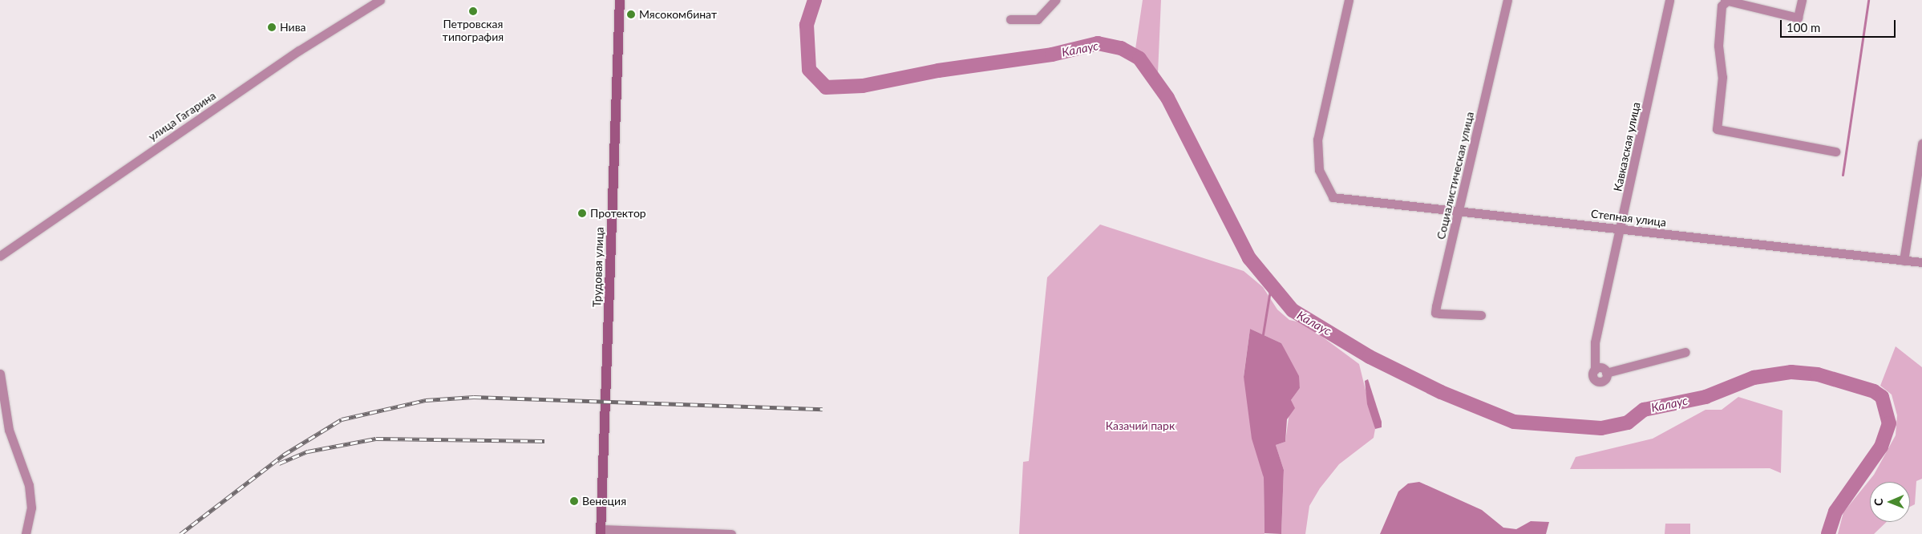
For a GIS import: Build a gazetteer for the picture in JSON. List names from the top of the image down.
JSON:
{
  "streets": {
    "main road": ["Трудовая улица"],
    "street": [
      "улица Гагарина",
      "Кавказская улица",
      "Социалистическая улица",
      "Степная улица"
    ]
  },
  "crossings": [
    ["Кавказская улица", "Степная улица"],
    ["Социалистическая улица", "Степная улица"]
  ],
  "water": ["Калаус"],
  "parks": ["Казачий парк"],
  "places": [
    "Петровская типография",
    "Мясокомбинат",
    "Нива",
    "Протектор",
    "Венеция"
  ],
  "scale_bar": "100 m",
  "north": "left"
}
